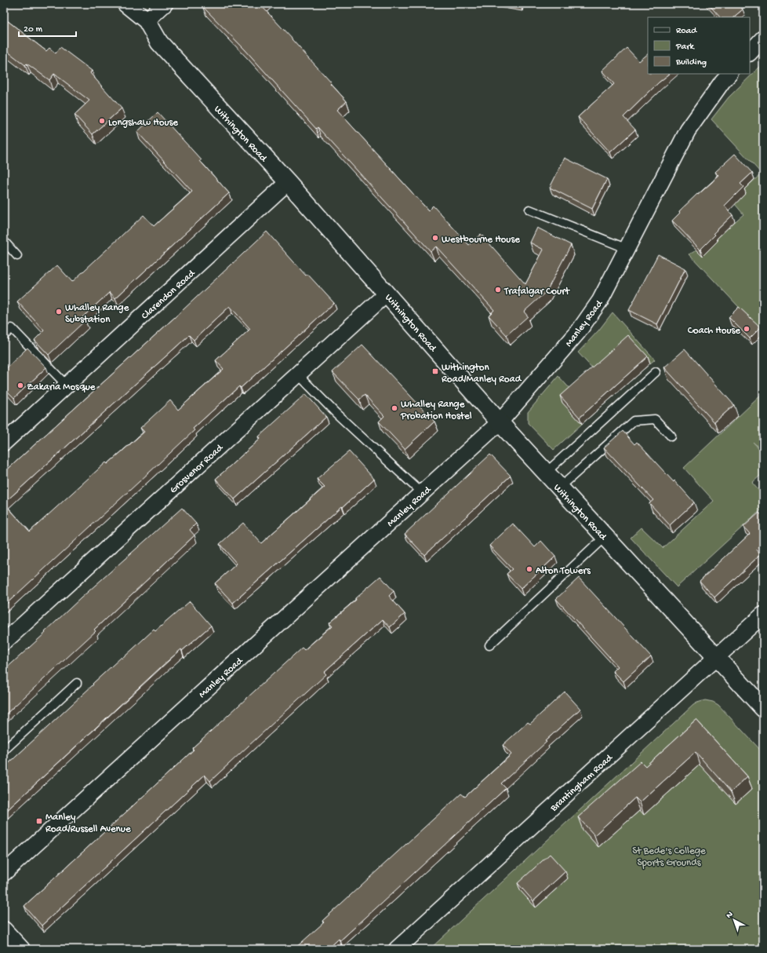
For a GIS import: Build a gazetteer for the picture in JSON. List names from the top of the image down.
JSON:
{
  "streets": {
    "street": [
      "Withington Road",
      "Clarendon Road",
      "Manley Road",
      "Grosvenor Road",
      "Brantingham Road"
    ]
  },
  "crossings": [
    ["Withington Road", "Clarendon Road"],
    ["Withington Road", "Manley Road"],
    ["Withington Road", "Grosvenor Road"],
    ["Withington Road", "Brantingham Road"]
  ],
  "parks": ["St Bede's College Sports Grounds"],
  "places": {
    "other": [
      "Longshaw House",
      "Westbourne House",
      "Trafalgar Court",
      "Whalley Range Substation",
      "Coach House",
      "Zakaria Mosque",
      "Whalley Range Probation Hostel",
      "Alton Towers"
    ],
    "transit": ["Withington Road/Manley Road", "Manley Road/Russell Avenue"]
  },
  "legend": ["Road", "Park", "Building"],
  "scale_bar": "20 m",
  "north": "top left"
}
